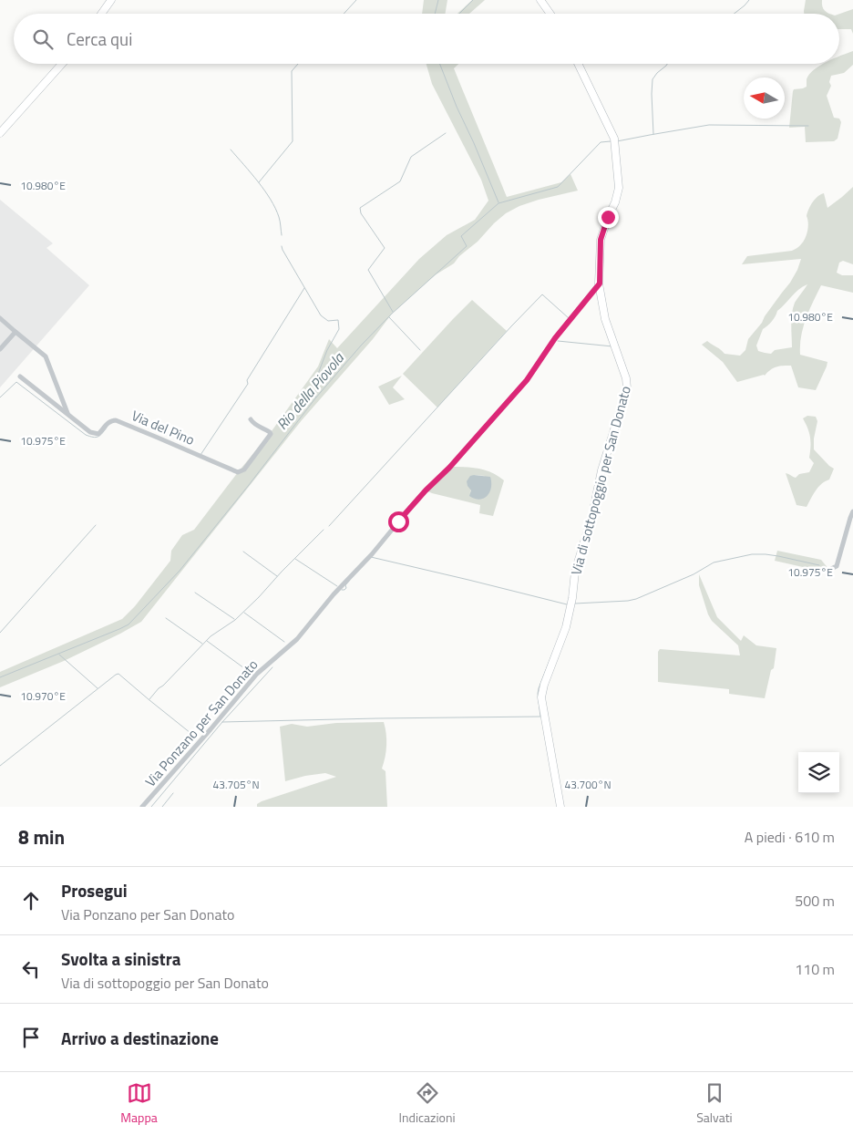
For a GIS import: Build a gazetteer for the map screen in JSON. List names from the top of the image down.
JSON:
{
  "streets": {
    "street": ["Via del Pino", "Via di sottopoggio per San Donato", "Via Ponzano per San Donato"]
  },
  "crossings": [
    ["Via di sottopoggio per San Donato", "Via Ponzano per San Donato"]
  ],
  "water": ["Rio della Piovola"],
  "north": "left",
  "page": {
    "search": "Cerca qui",
    "heading": ["8 min", "A piedi · 610 m"],
    "list": [
      ["Prosegui", "Via Ponzano per San Donato", "500 m"],
      ["Svolta a sinistra", "Via di sottopoggio per San Donato", "110 m"],
      "Arrivo a destinazione"
    ],
    "nav": ["Mappa", "Indicazioni", "Salvati"]
  },
  "coordinates": [
    "10.980°E",
    "10.975°E",
    "10.970°E",
    "43.705°N",
    "43.700°N"
  ]
}
